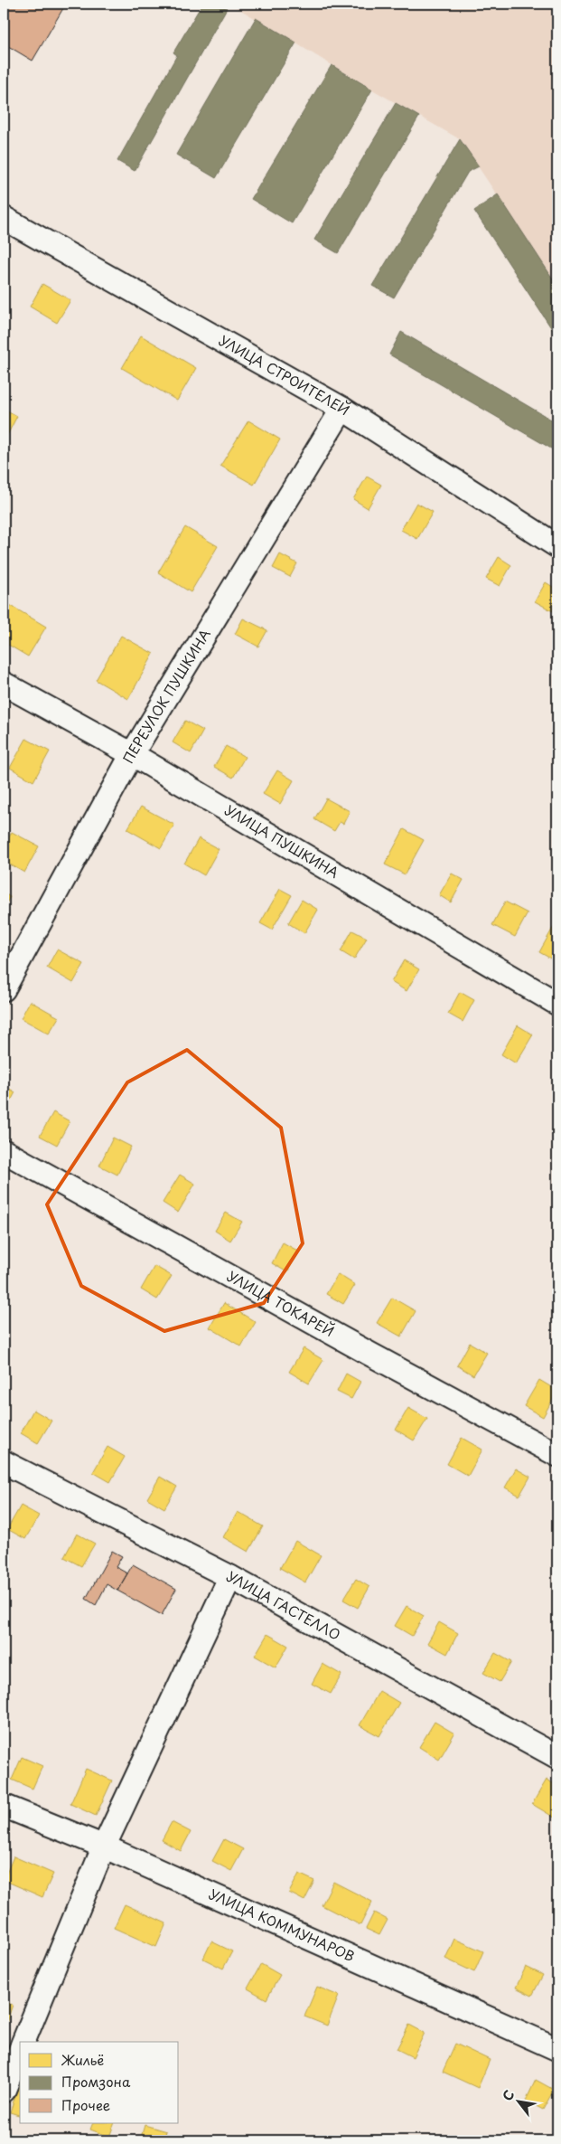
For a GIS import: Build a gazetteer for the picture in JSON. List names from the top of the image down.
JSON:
{
  "streets": {
    "street": [
      "УЛИЦА СТРОИТЕЛЕЙ",
      "ПЕРЕУЛОК ПУШКИНА",
      "УЛИЦА ПУШКИНА",
      "УЛИЦА ТОКАРЕЙ",
      "УЛИЦА ГАСТЕЛЛО",
      "УЛИЦА КОММУНАРОВ"
    ]
  },
  "crossings": [
    ["УЛИЦА СТРОИТЕЛЕЙ", "ПЕРЕУЛОК ПУШКИНА"],
    ["ПЕРЕУЛОК ПУШКИНА", "УЛИЦА ПУШКИНА"]
  ],
  "legend": ["Жильё", "Промзона", "Прочее"],
  "north": "top left"
}
